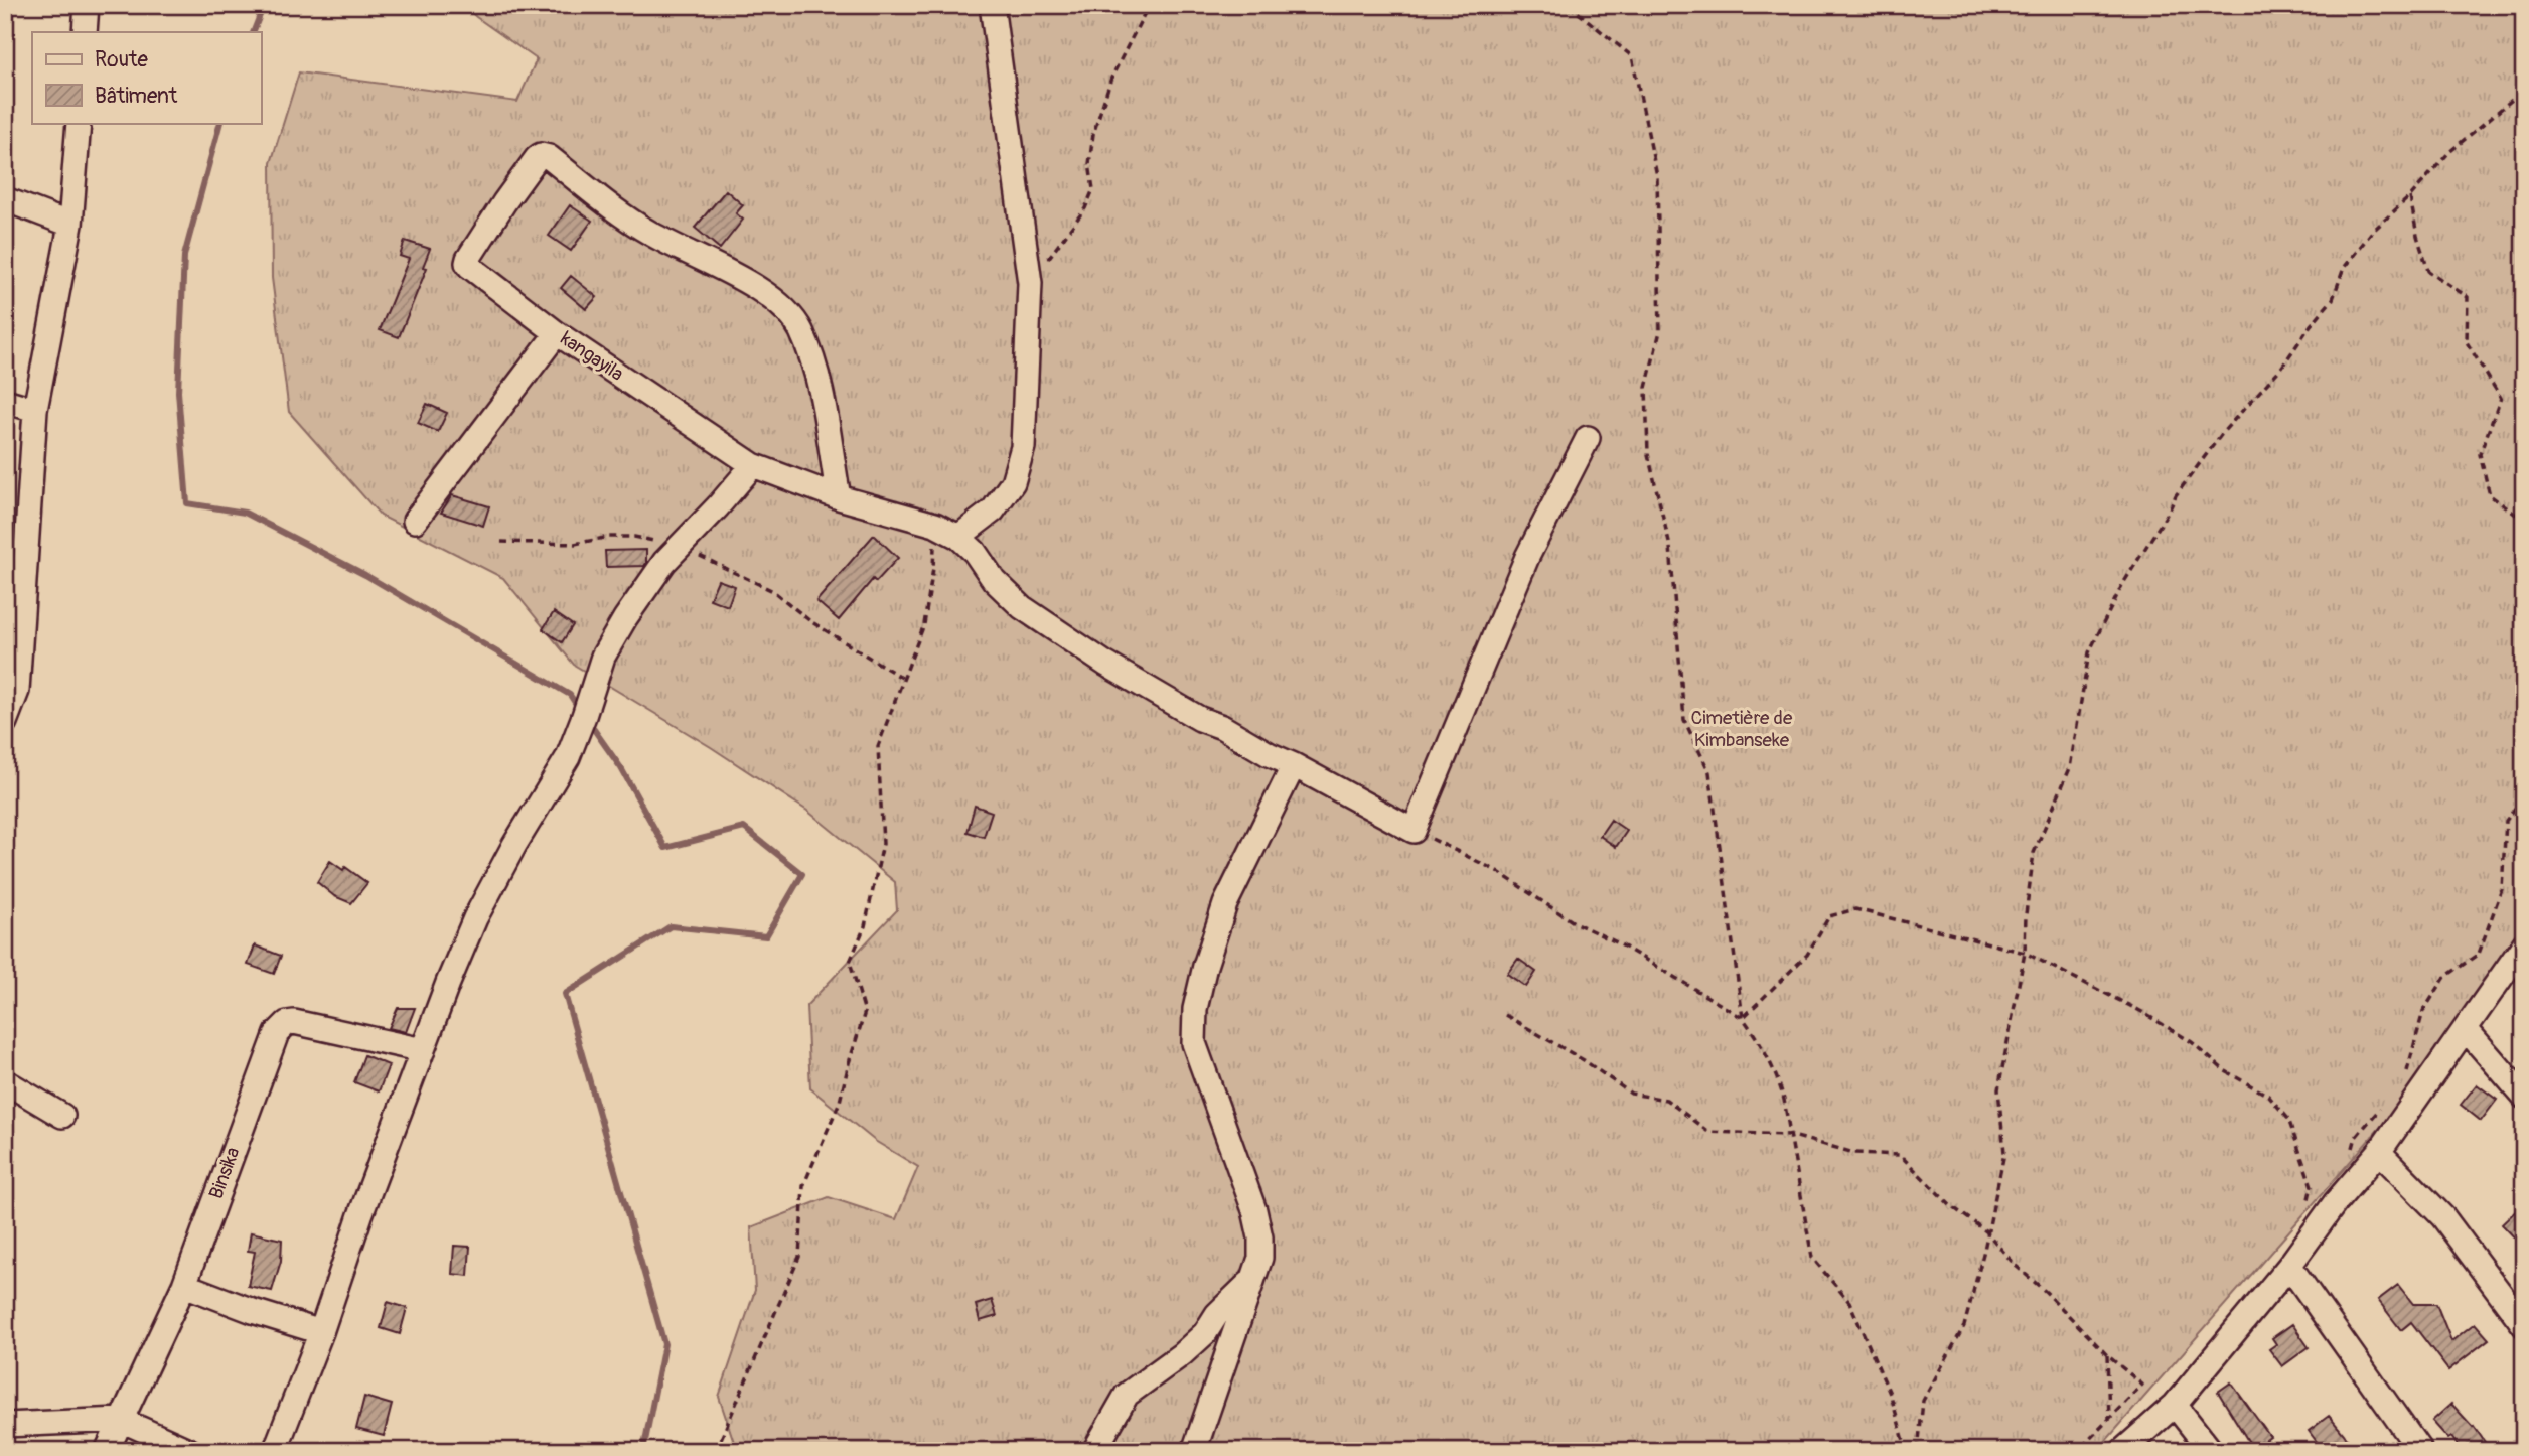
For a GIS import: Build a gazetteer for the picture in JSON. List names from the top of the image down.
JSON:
{
  "streets": {
    "street": ["kangayila", "Binsika"]
  },
  "parks": ["Cimetière de Kimbanseke"],
  "legend": ["Route", "Bâtiment"]
}
